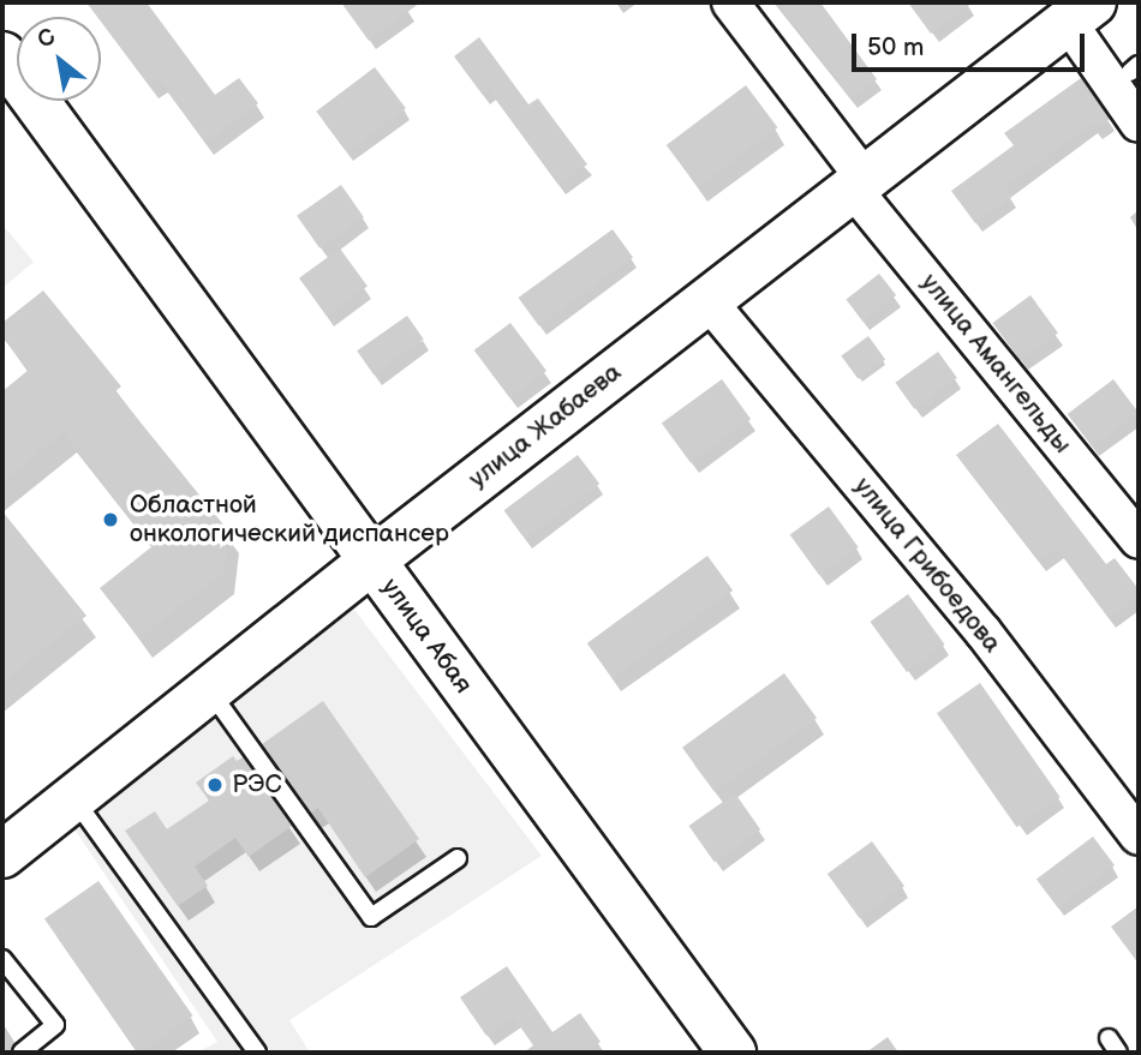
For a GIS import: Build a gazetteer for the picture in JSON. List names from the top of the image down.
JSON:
{
  "streets": {
    "street": [
      "улица Амангельды",
      "улица Жабаева",
      "улица Грибоедова",
      "улица Абая"
    ]
  },
  "crossings": [
    ["улица Амангельды", "улица Жабаева"],
    ["улица Жабаева", "улица Грибоедова"],
    ["улица Жабаева", "улица Абая"]
  ],
  "places": ["Областной онкологический диспансер", "РЭС"],
  "scale_bar": "50 m",
  "north": "top left"
}
